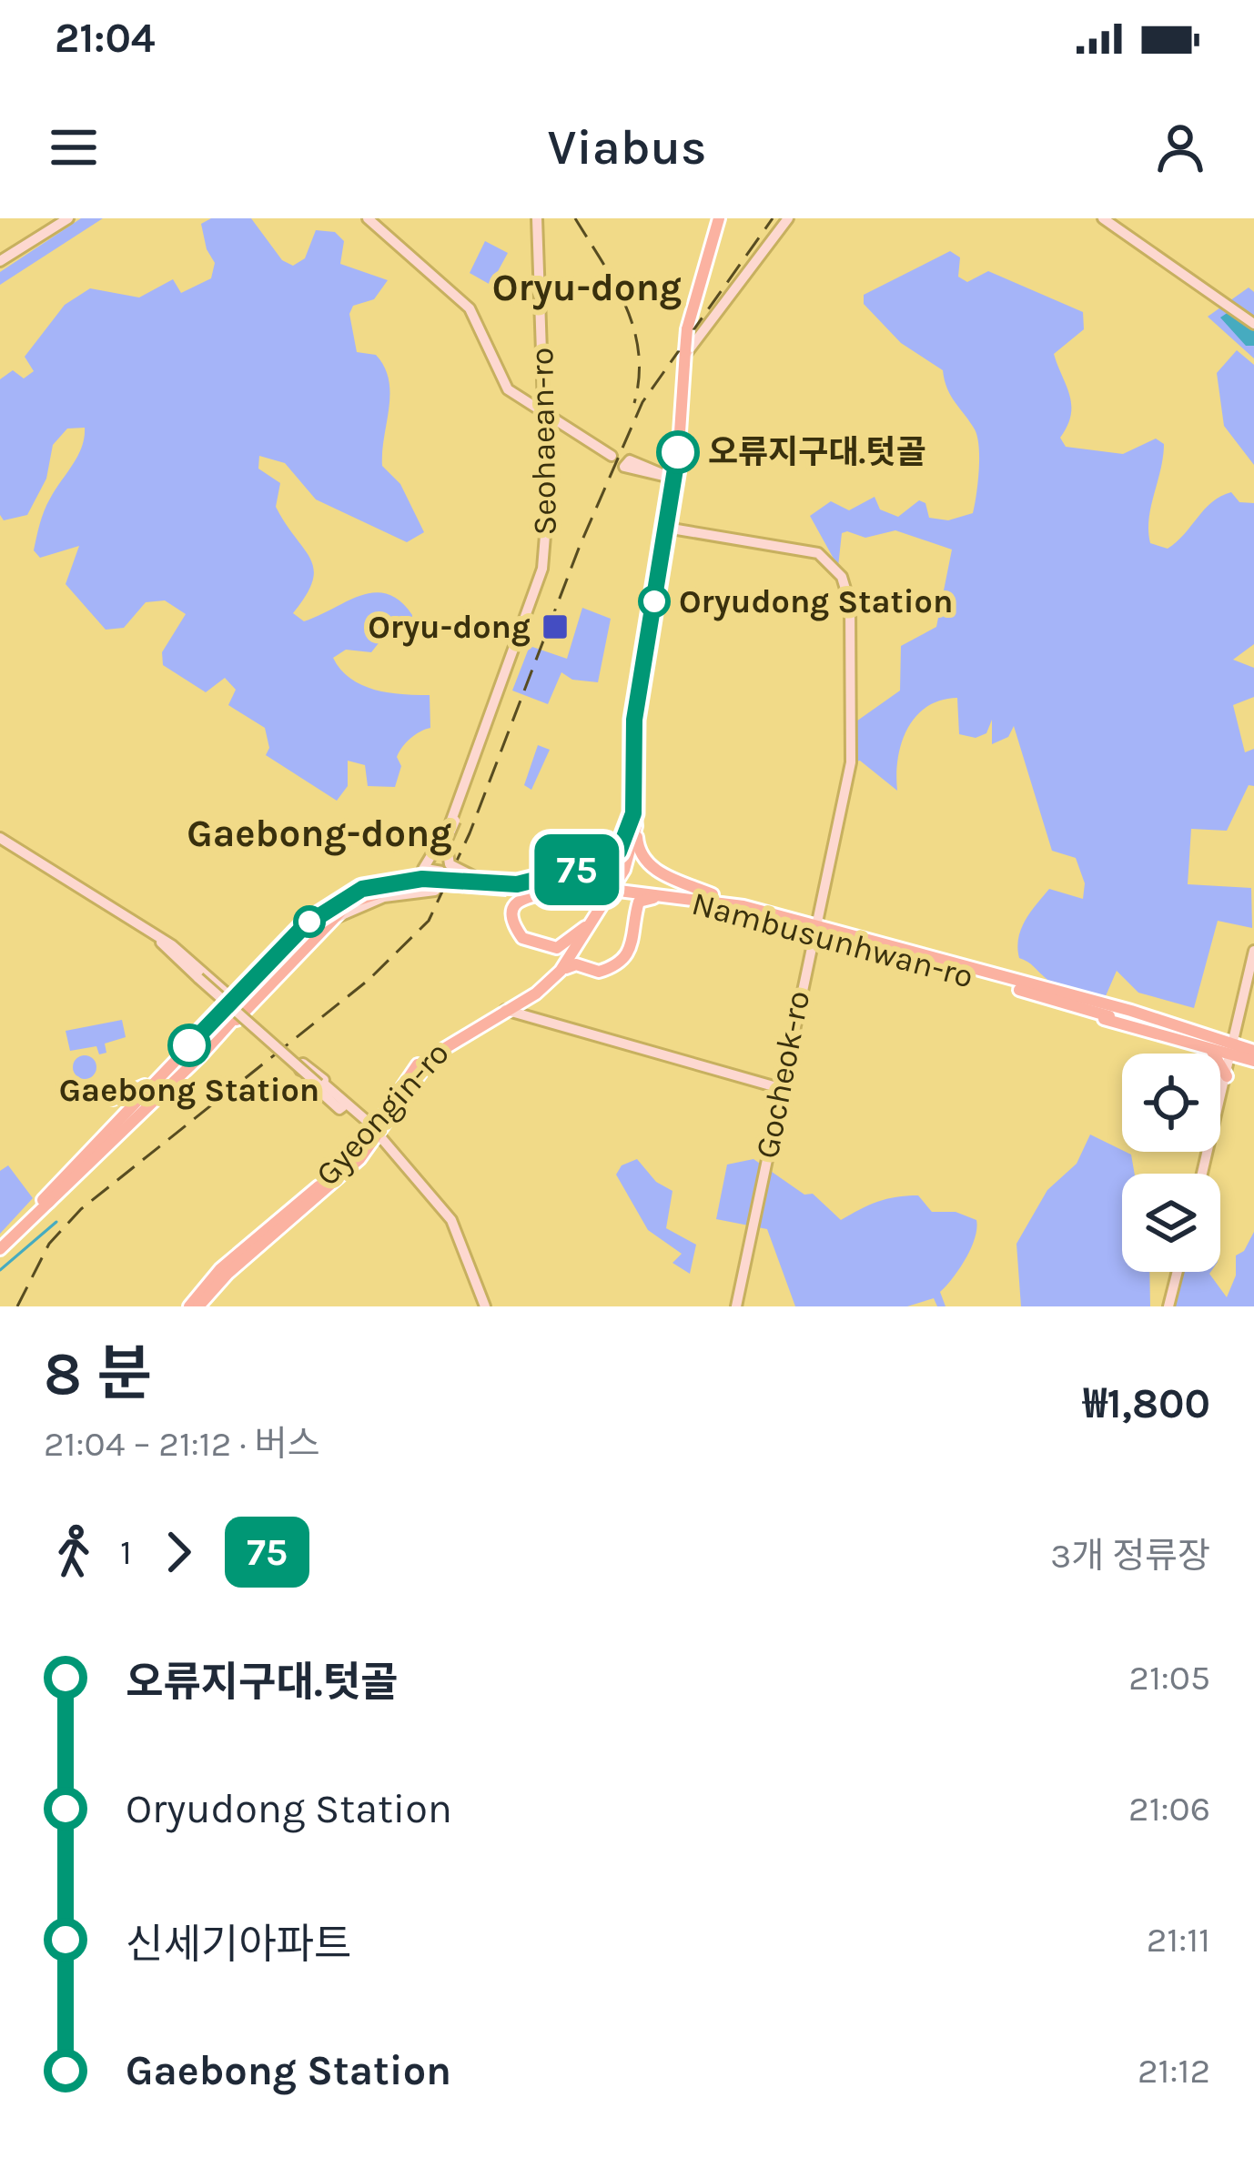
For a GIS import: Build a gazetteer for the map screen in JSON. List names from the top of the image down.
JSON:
{
  "streets": {
    "main road": [
      "Seohaean-ro",
      "Nambusunhwan-ro",
      "Gocheok-ro",
      "Gyeongin-ro"
    ]
  },
  "crossings": [
    ["Seohaean-ro", "Nambusunhwan-ro"],
    ["Nambusunhwan-ro", "Gocheok-ro"],
    ["Nambusunhwan-ro", "Gyeongin-ro"],
    ["Gocheok-ro", "Gyeongin-ro"]
  ],
  "districts": ["Oryu-dong", "Gaebong-dong"],
  "places": {
    "other": ["오류지구대.텃골", "Oryudong Station", "Gaebong Station"],
    "transit": ["Oryu-dong"]
  },
  "lines": ["bus line 75"],
  "page": {
    "status": "21:04",
    "header": "Viabus",
    "on_map": "75",
    "heading": ["8 분", "21:04 – 21:12 · 버스", "₩1,800"],
    "legs": ["1", "75", "3개 정류장"],
    "list": [
      {
        "name": "오류지구대.텃골",
        "value": "21:05"
      },
      {
        "name": "Oryudong Station",
        "value": "21:06"
      },
      {
        "name": "신세기아파트",
        "value": "21:11"
      },
      {
        "name": "Gaebong Station",
        "value": "21:12"
      }
    ]
  }
}
